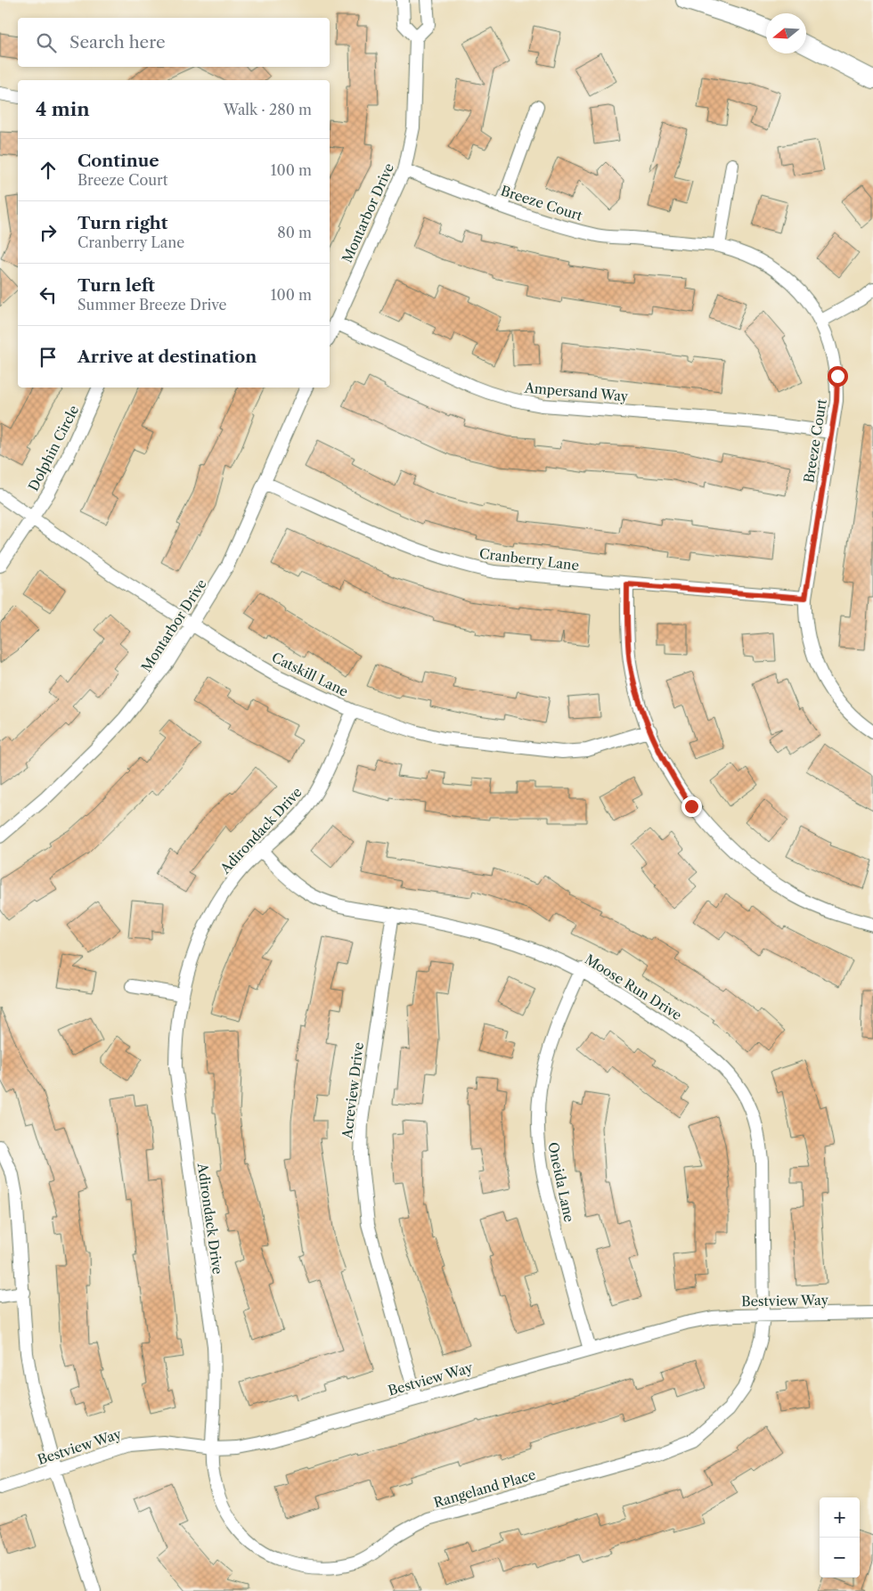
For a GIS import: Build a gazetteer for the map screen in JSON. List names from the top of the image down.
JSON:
{
  "streets": {
    "street": [
      "Breeze Court",
      "Montarbor Drive",
      "Ampersand Way",
      "Dolphin Circle",
      "Cranberry Lane",
      "Catskill Lane",
      "Adirondack Drive",
      "Moose Run Drive",
      "Acreview Drive",
      "Oneida Lane",
      "Bestview Way",
      "Rangeland Place"
    ]
  },
  "crossings": [
    ["Breeze Court", "Montarbor Drive"],
    ["Breeze Court", "Ampersand Way"],
    ["Breeze Court", "Cranberry Lane"],
    ["Montarbor Drive", "Ampersand Way"],
    ["Montarbor Drive", "Cranberry Lane"],
    ["Montarbor Drive", "Catskill Lane"],
    ["Dolphin Circle", "Catskill Lane"],
    ["Catskill Lane", "Adirondack Drive"],
    ["Adirondack Drive", "Moose Run Drive"],
    ["Adirondack Drive", "Bestview Way"],
    ["Adirondack Drive", "Rangeland Place"],
    ["Moose Run Drive", "Acreview Drive"],
    ["Moose Run Drive", "Oneida Lane"],
    ["Moose Run Drive", "Bestview Way"],
    ["Moose Run Drive", "Rangeland Place"],
    ["Acreview Drive", "Bestview Way"],
    ["Oneida Lane", "Bestview Way"],
    ["Bestview Way", "Rangeland Place"]
  ],
  "north": "left",
  "page": {
    "search": "Search here",
    "heading": ["4 min", "Walk · 280 m"],
    "list": [
      ["Continue", "Breeze Court", "100 m"],
      ["Turn right", "Cranberry Lane", "80 m"],
      ["Turn left", "Summer Breeze Drive", "100 m"],
      "Arrive at destination"
    ],
    "map_buttons": ["+", "−"]
  }
}
